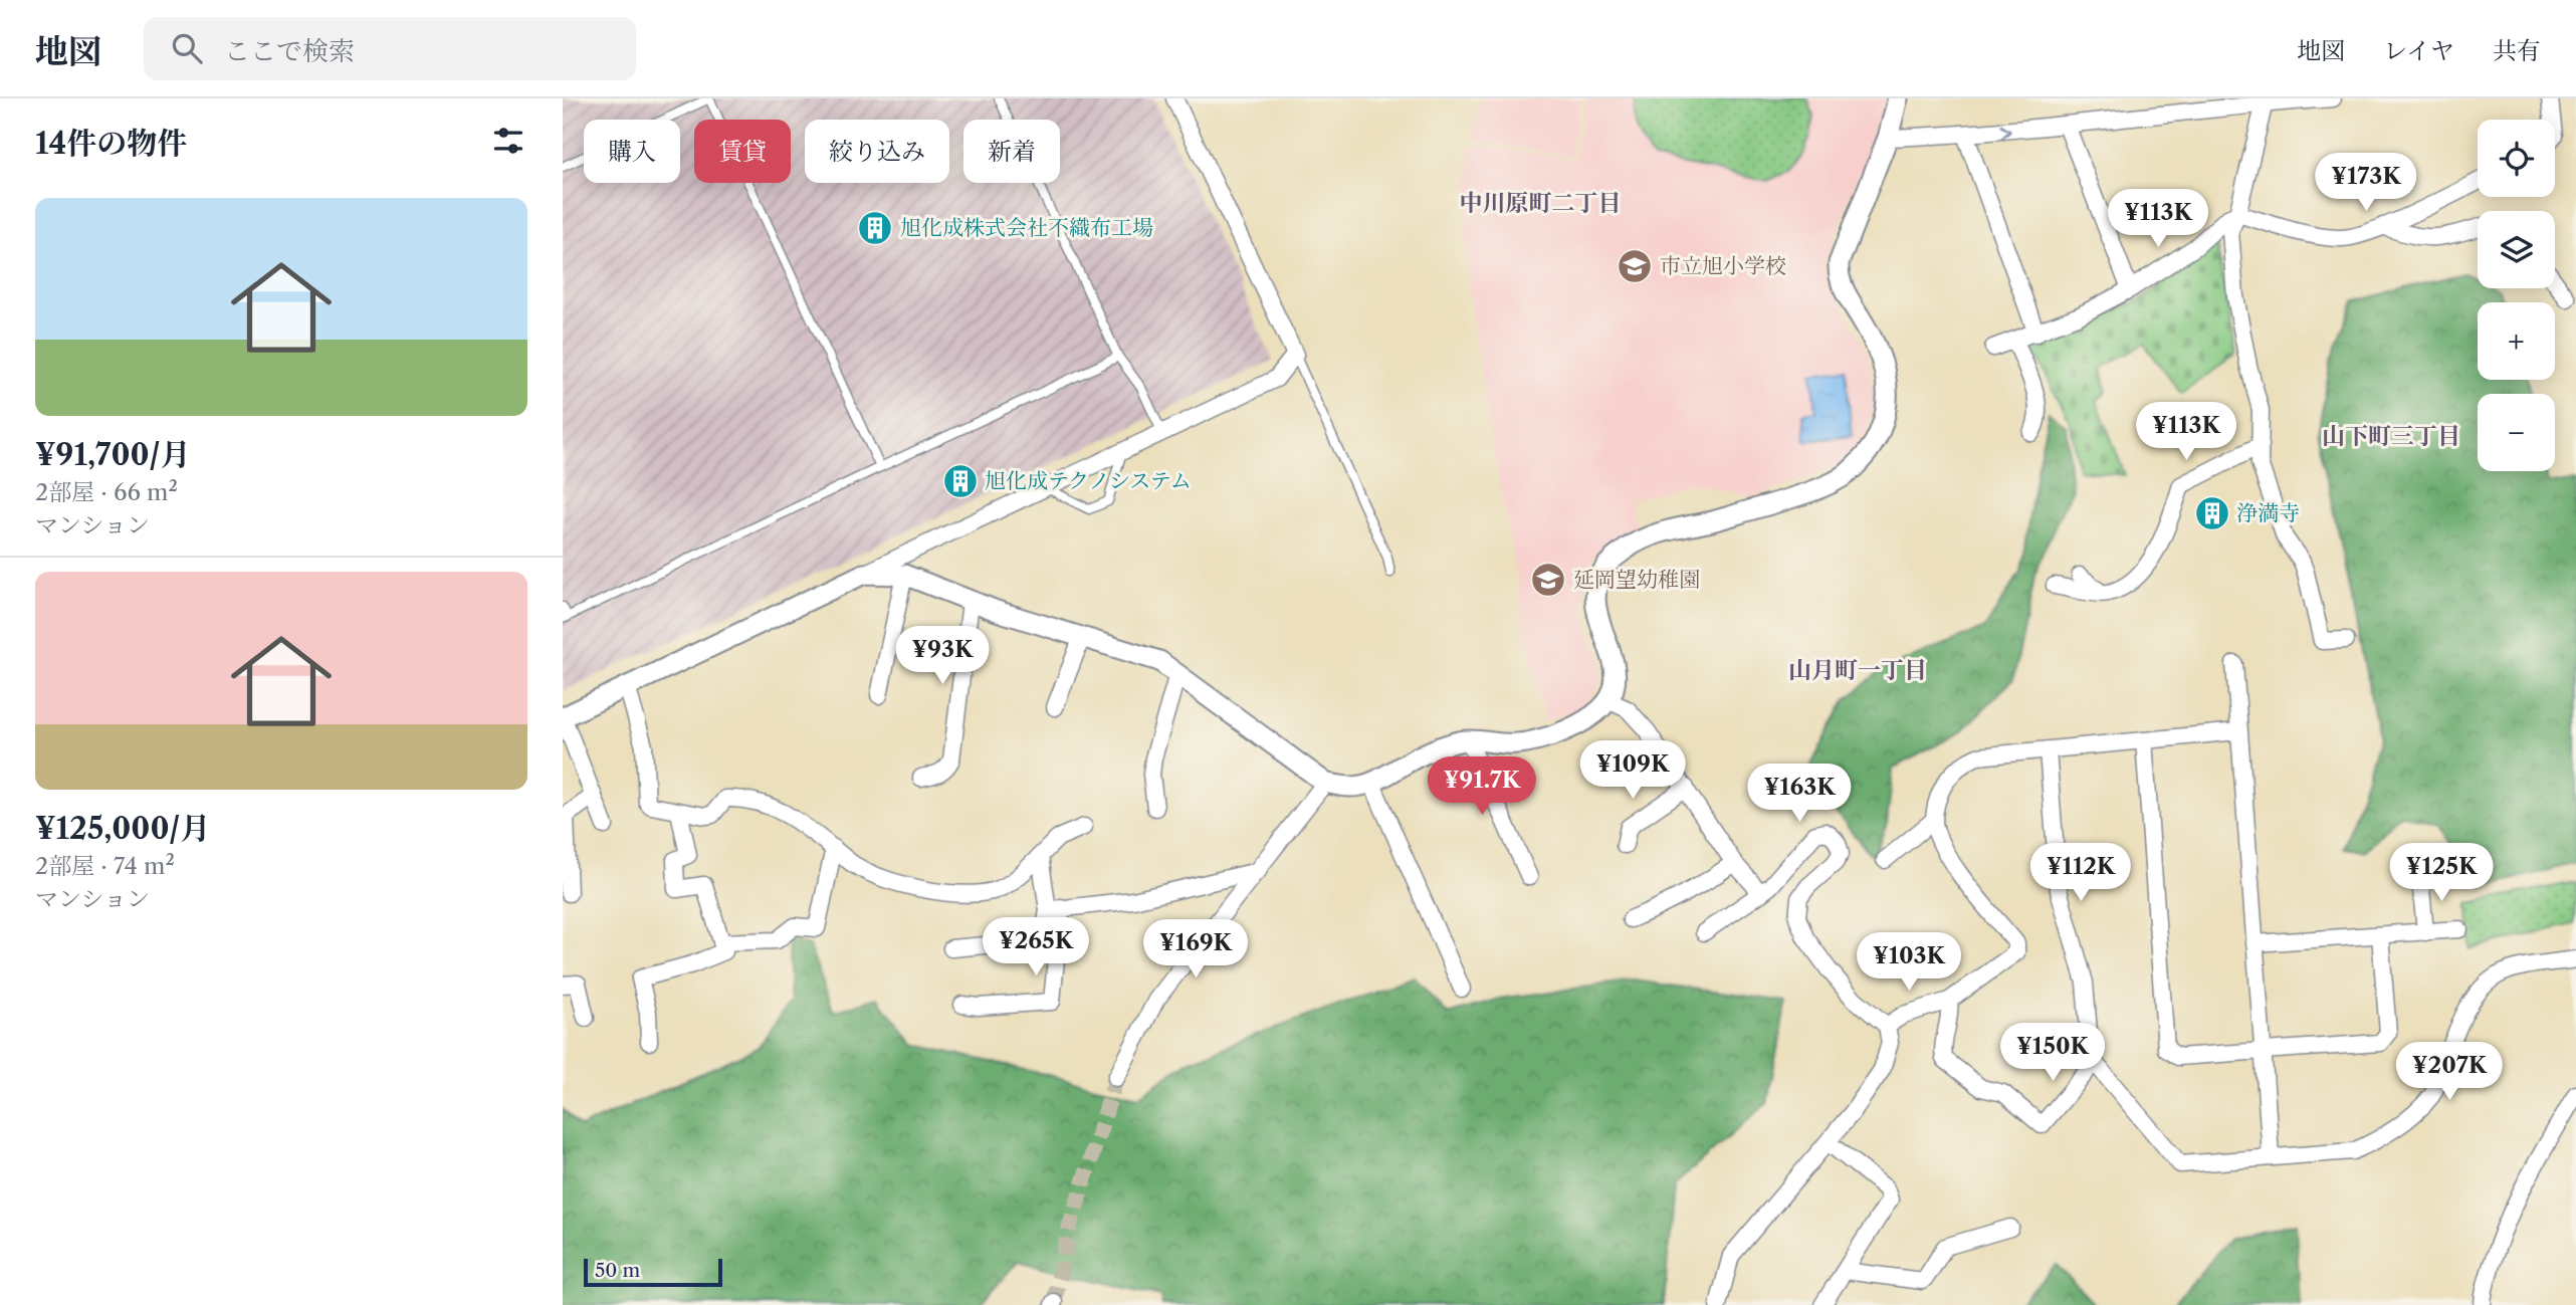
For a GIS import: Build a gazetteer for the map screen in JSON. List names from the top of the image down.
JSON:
{
  "districts": ["中川原町二丁目", "山下町三丁目", "山月町一丁目"],
  "places": {
    "building": ["旭化成株式会社不織布工場", "旭化成テクノシステム", "浄満寺"],
    "school or university": ["市立旭小学校", "延岡望幼稚園"]
  },
  "scale_bar": "50 m",
  "page": {
    "header": "地図",
    "search": "ここで検索",
    "nav": ["地図", "レイヤ", "共有"],
    "heading": "14件の物件",
    "map_buttons": ["+", "−"],
    "chip": [
      "購入",
      "賃貸",
      "絞り込み",
      "新着"
    ],
    "price": [
      "¥173K",
      "¥113K",
      "¥113K",
      "¥93K",
      "¥109K",
      "¥91.7K",
      "¥163K",
      "¥112K",
      "¥125K",
      "¥265K",
      "¥169K",
      "¥103K",
      "¥150K",
      "¥207K"
    ],
    "list": [
      {
        "name": "¥91,700/月",
        "note": "2部屋 · 66 m² · マンション"
      },
      {
        "name": "¥125,000/月",
        "note": "2部屋 · 74 m² · マンション"
      }
    ],
    "scale": "50 m"
  }
}
